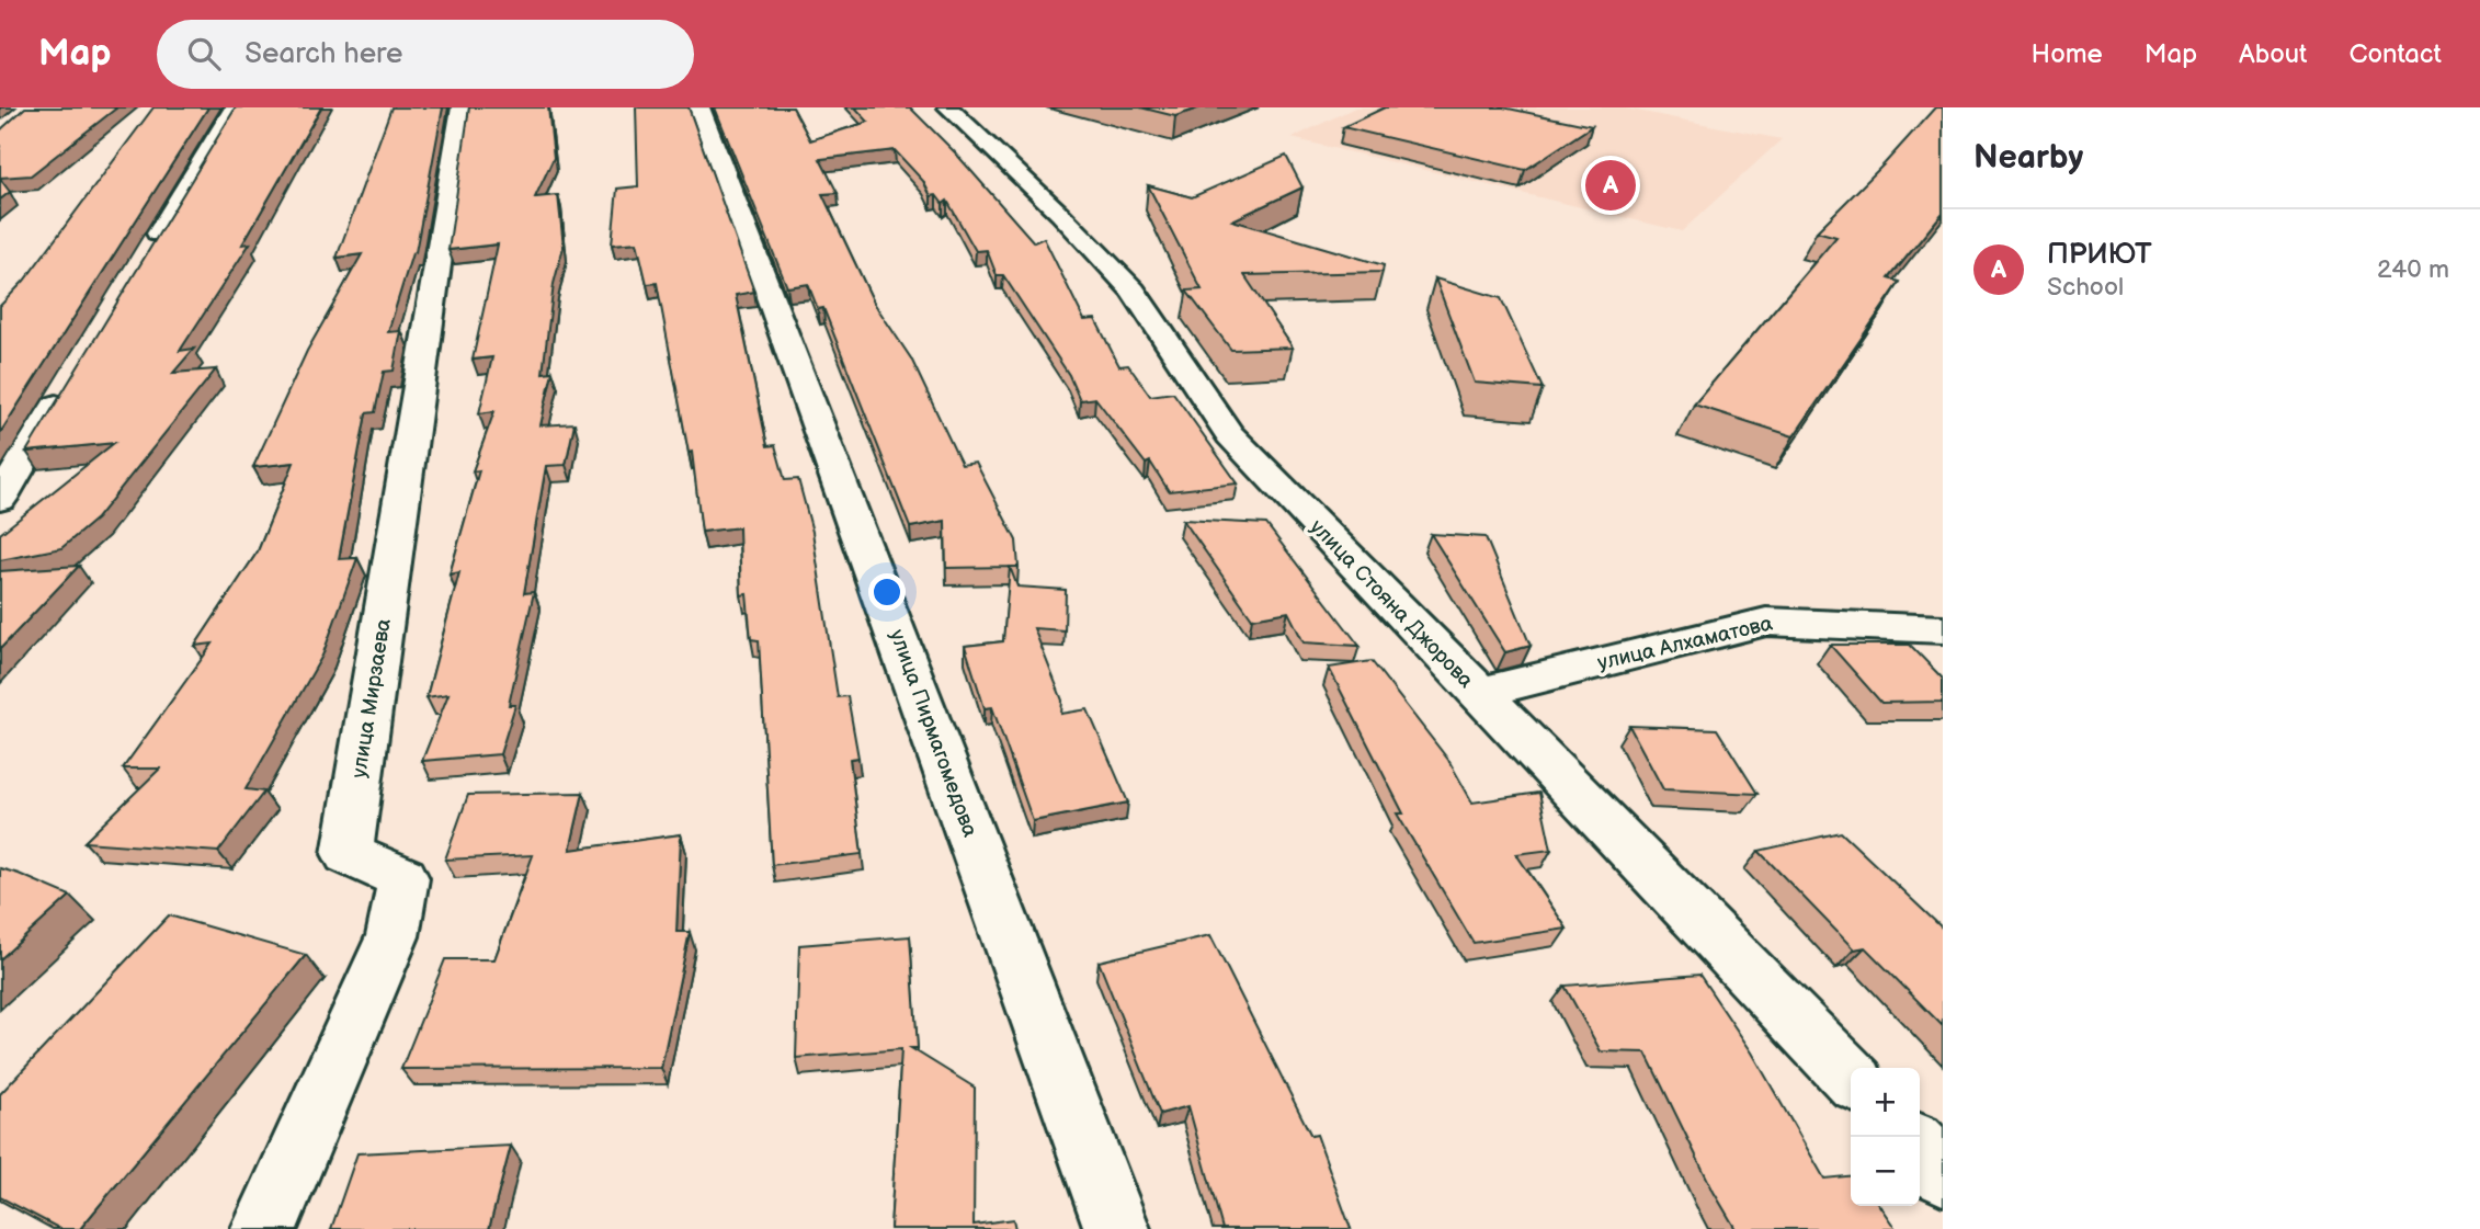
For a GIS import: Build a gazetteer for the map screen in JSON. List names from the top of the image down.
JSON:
{
  "streets": {
    "street": [
      "улица Стояна Джорова",
      "улица Алхаматова",
      "улица Мирзаева",
      "улица Пирмагомедова"
    ]
  },
  "crossings": [
    ["улица Стояна Джорова", "улица Алхаматова"]
  ],
  "page": {
    "header": "Map",
    "search": "Search here",
    "nav": [
      "Home",
      "Map",
      "About",
      "Contact"
    ],
    "heading": "Nearby",
    "pins": "A",
    "list": [
      {
        "mark": "A",
        "name": "ПРИЮТ",
        "note": "School",
        "value": "240 m"
      }
    ],
    "map_buttons": ["+", "−"]
  }
}
